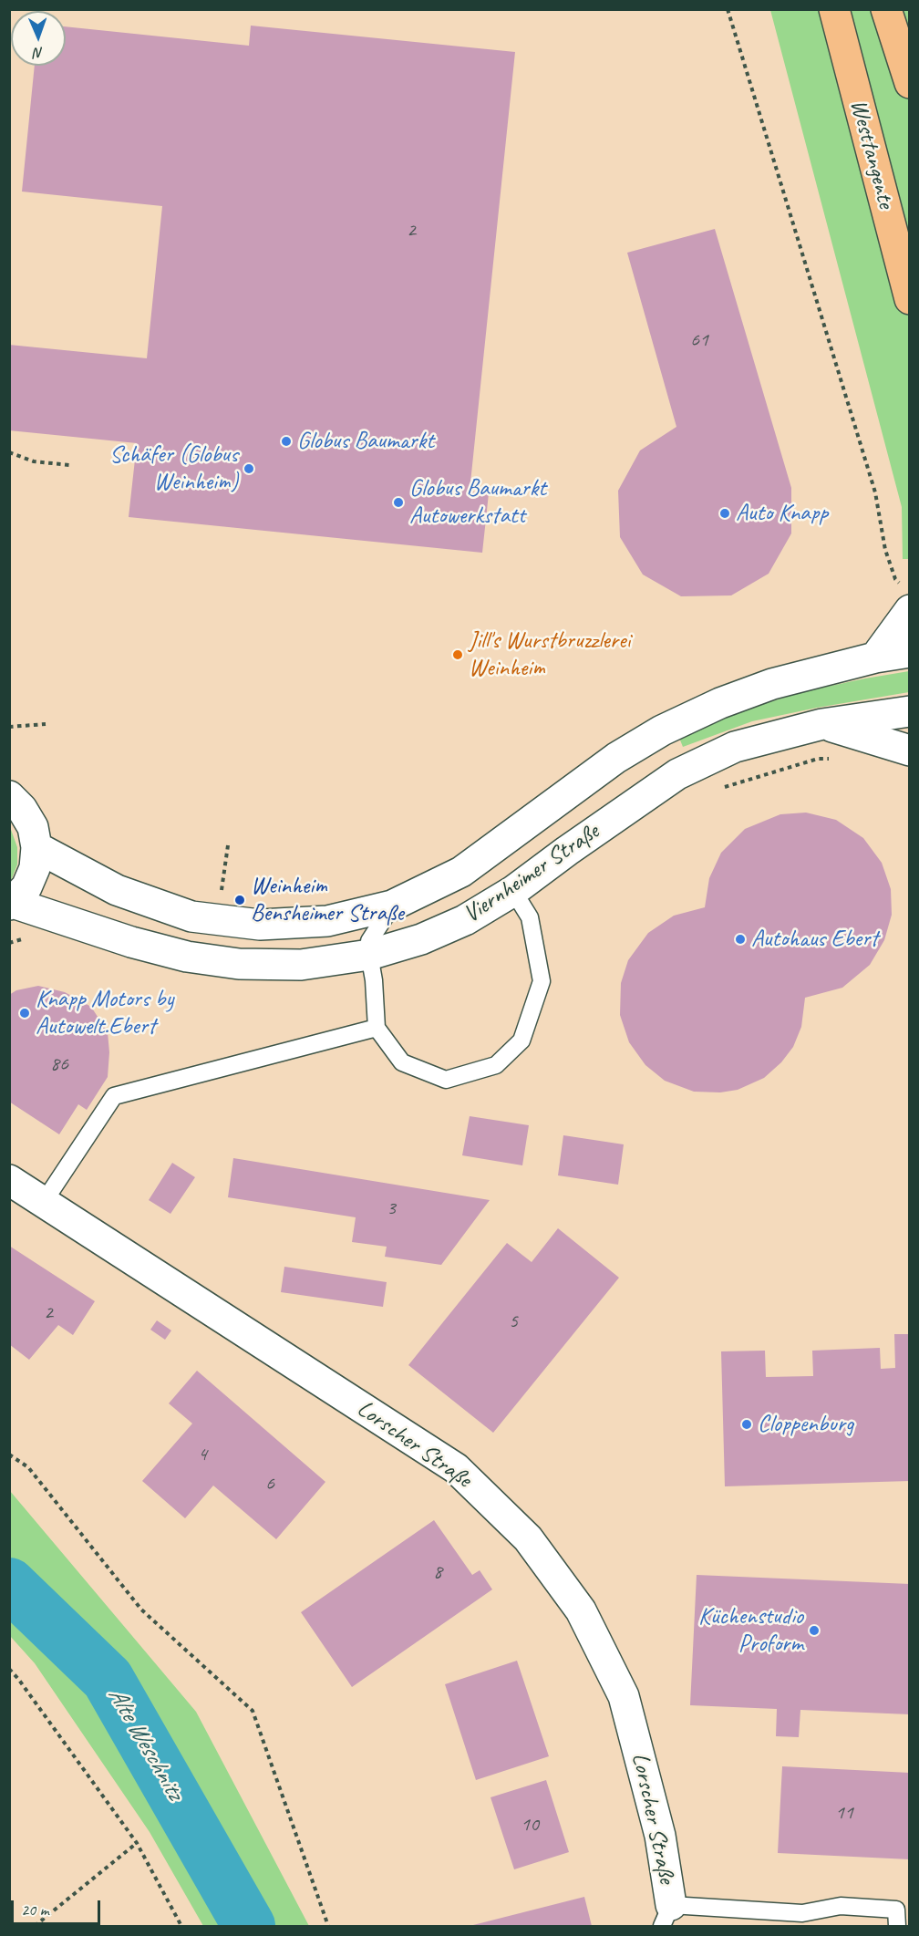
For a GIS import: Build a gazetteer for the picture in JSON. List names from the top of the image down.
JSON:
{
  "streets": {
    "main road": ["Westtangente"],
    "street": ["Viernheimer Straße", "Lorscher Straße"]
  },
  "water": ["Alte Weschnitz"],
  "places": [
    "Globus Baumarkt",
    "Schäfer (Globus Weinheim)",
    "Globus Baumarkt Autowerkstatt",
    "Auto Knapp",
    "Jill's Wurstbruzzlerei Weinheim",
    "Weinheim Bensheimer Straße",
    "Autohaus Ebert",
    "Knapp Motors by Autowelt.Ebert",
    "Cloppenburg",
    "Küchenstudio Proform"
  ],
  "house_numbers": [
    "2",
    "61",
    "86",
    "3",
    "2",
    "5",
    "4",
    "6",
    "8",
    "11",
    "10"
  ],
  "scale_bar": "20 m",
  "north": "bottom"
}
